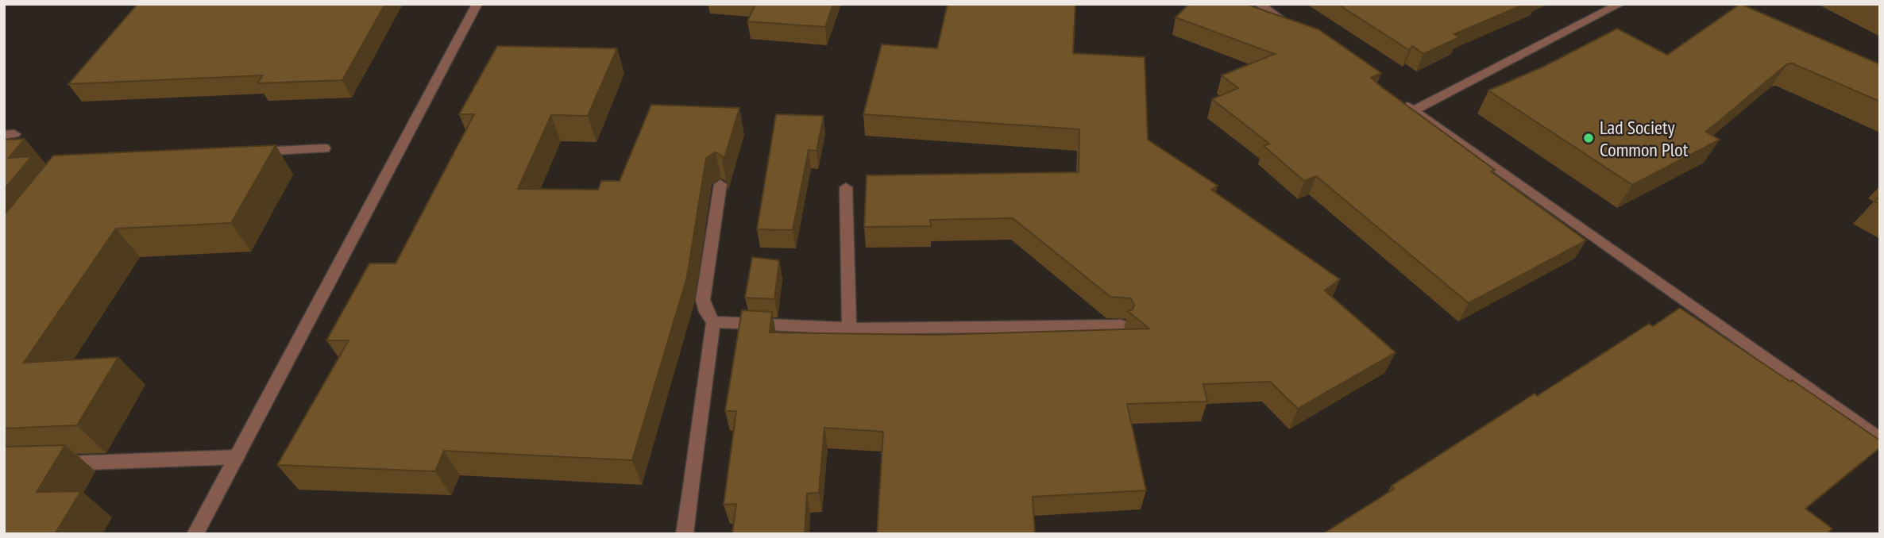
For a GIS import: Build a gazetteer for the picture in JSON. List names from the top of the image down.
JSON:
{
  "places": ["Lad Society Common Plot"]
}
